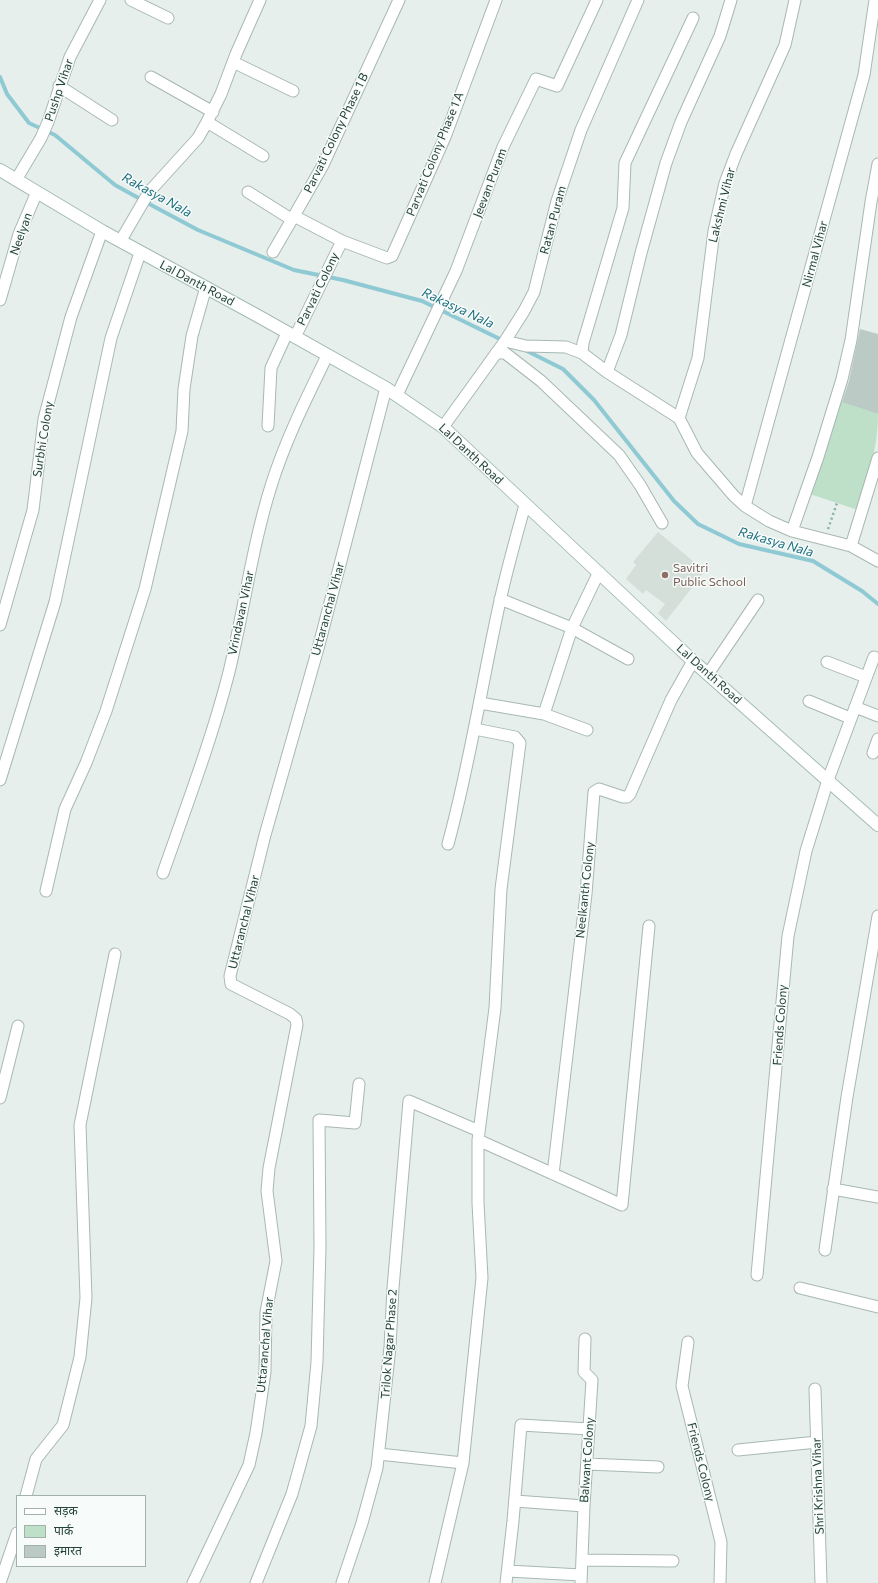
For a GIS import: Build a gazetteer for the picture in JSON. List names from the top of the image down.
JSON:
{
  "streets": {
    "street": [
      "Pushp Vihar",
      "Parvati Colony Phase 1 B",
      "Parvati Colony Phase 1 A",
      "Jeevan Puram",
      "Lakshmi Vihar",
      "Ratan Puram",
      "Neelyan",
      "Nirmal Vihar",
      "Lal Danth Road",
      "Parvati Colony",
      "Surbhi Colony",
      "Uttaranchal Vihar",
      "Vrindavan Vihar",
      "Neelkanth Colony",
      "Friends Colony",
      "Trilok Nagar Phase 2",
      "Balwant Colony",
      "Shri Krishna Vihar"
    ]
  },
  "crossings": [
    ["Pushp Vihar", "Lal Danth Road"],
    ["Parvati Colony Phase 1 A", "Parvati Colony"],
    ["Jeevan Puram", "Lal Danth Road"],
    ["Ratan Puram", "Lal Danth Road"],
    ["Neelyan", "Lal Danth Road"],
    ["Lal Danth Road", "Parvati Colony"],
    ["Lal Danth Road", "Surbhi Colony"],
    ["Lal Danth Road", "Uttaranchal Vihar"],
    ["Lal Danth Road", "Vrindavan Vihar"],
    ["Lal Danth Road", "Neelkanth Colony"],
    ["Lal Danth Road", "Friends Colony"]
  ],
  "water": ["Rakasya Nala"],
  "places": ["Savitri Public School"],
  "legend": ["सड़क", "पार्क", "इमारत"]
}
